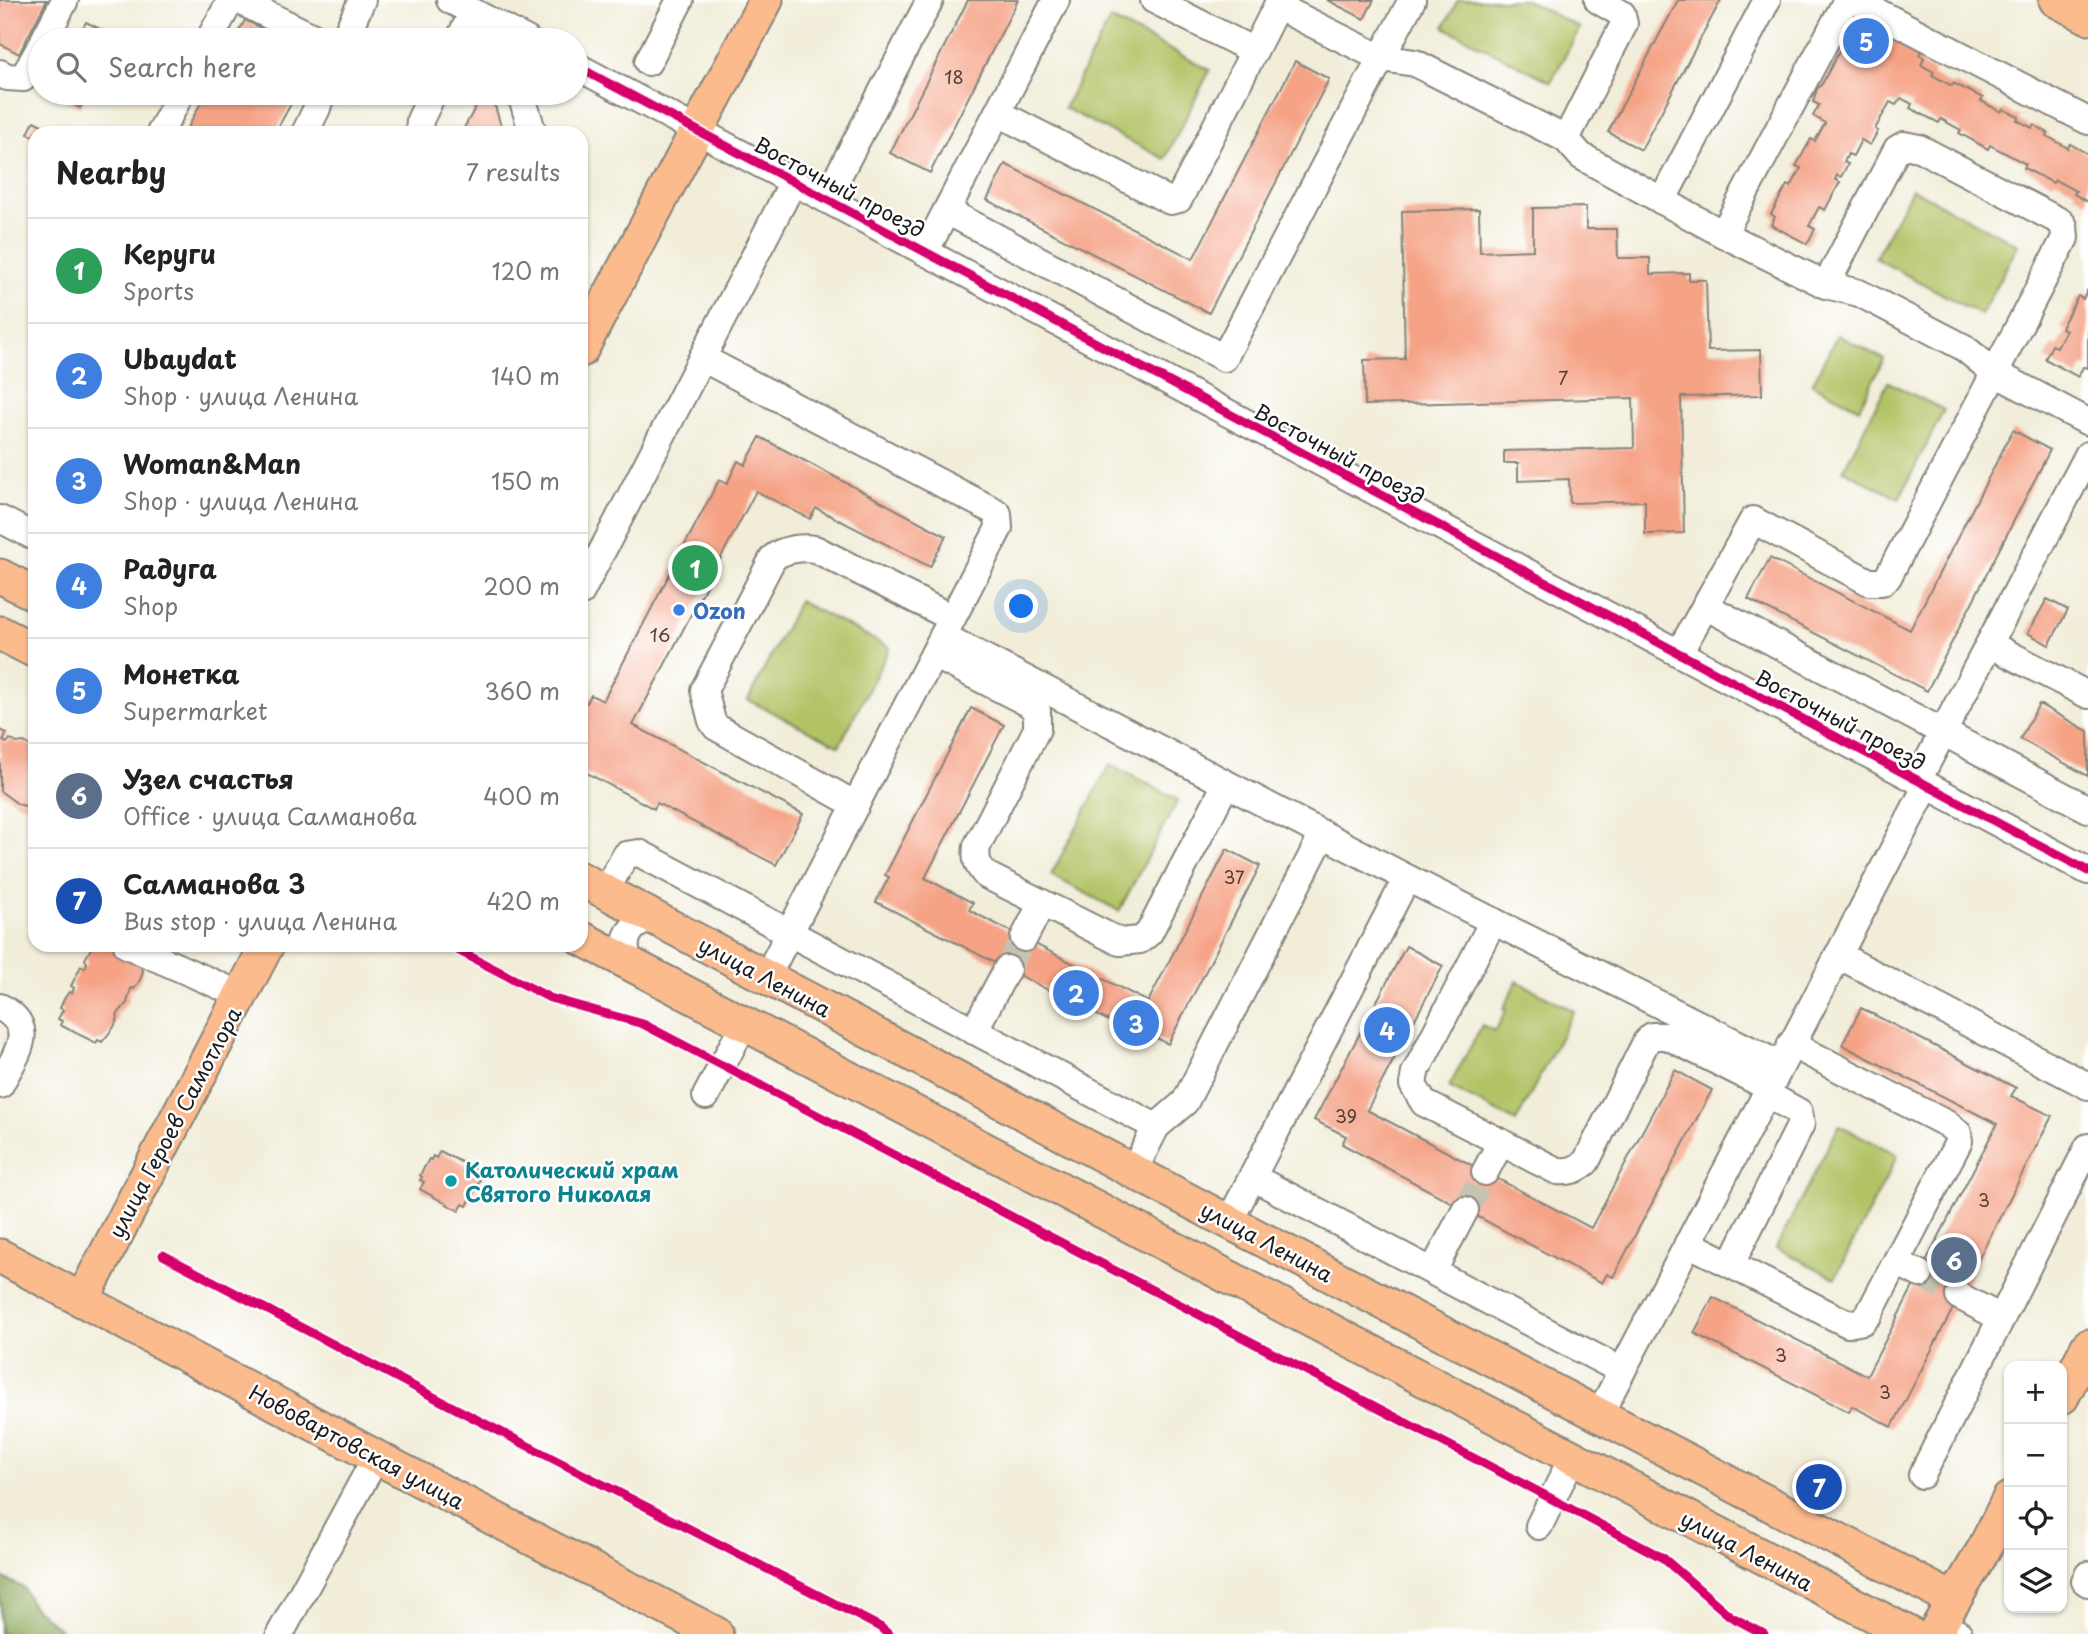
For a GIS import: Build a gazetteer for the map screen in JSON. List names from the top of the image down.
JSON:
{
  "streets": {
    "main road": ["улица Ленина", "улица Героев Самотлора", "Нововартовская улица"],
    "street": ["Восточный проезд"]
  },
  "crossings": [
    ["улица Героев Самотлора", "Нововартовская улица"]
  ],
  "places": ["Ozon", "Католический храм Святого Николая"],
  "house_numbers": [
    "18",
    "7",
    "16",
    "37",
    "39",
    "3",
    "3",
    "3"
  ],
  "page": {
    "pins": [
      "5",
      "1",
      "2",
      "3",
      "4",
      "6",
      "7"
    ],
    "search": "Search here",
    "heading": ["Nearby", "7 results"],
    "list": [
      {
        "mark": "1",
        "name": "Керуги",
        "note": "Sports",
        "value": "120 m"
      },
      {
        "mark": "2",
        "name": "Ubaydat",
        "note": "Shop · улица Ленина",
        "value": "140 m"
      },
      {
        "mark": "3",
        "name": "Woman&Man",
        "note": "Shop · улица Ленина",
        "value": "150 m"
      },
      {
        "mark": "4",
        "name": "Радуга",
        "note": "Shop",
        "value": "200 m"
      },
      {
        "mark": "5",
        "name": "Монетка",
        "note": "Supermarket",
        "value": "360 m"
      },
      {
        "mark": "6",
        "name": "Узел счастья",
        "note": "Office · улица Салманова",
        "value": "400 m"
      },
      {
        "mark": "7",
        "name": "Салманова 3",
        "note": "Bus stop · улица Ленина",
        "value": "420 m"
      }
    ],
    "map_buttons": ["+", "−"]
  }
}
